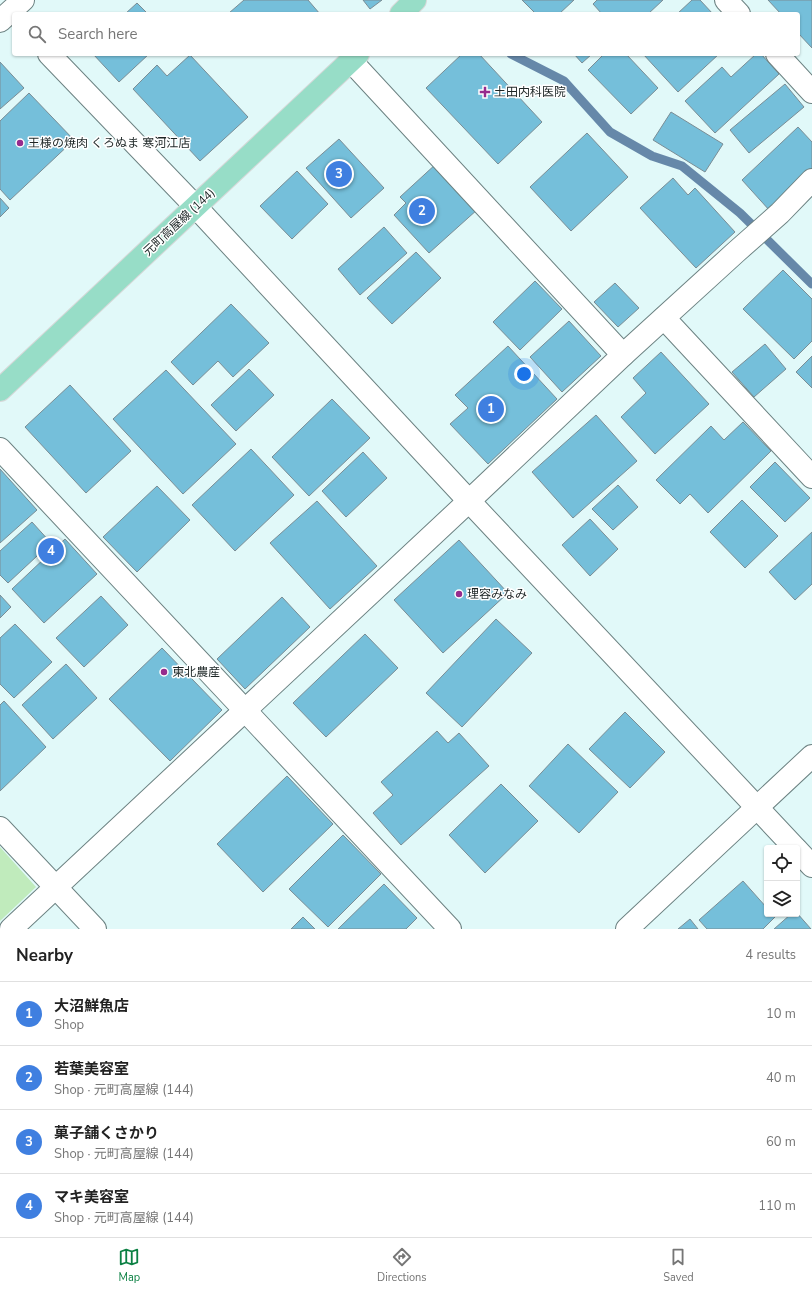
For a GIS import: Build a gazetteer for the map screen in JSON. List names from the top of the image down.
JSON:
{
  "streets": {
    "main road": ["元町高屋線 (144)"]
  },
  "places": {
    "health": ["土田内科医院"],
    "other": ["王様の焼肉 くろぬま 寒河江店", "理容みなみ", "東北農産"]
  },
  "page": {
    "search": "Search here",
    "pins": [
      "3",
      "2",
      "1",
      "4"
    ],
    "heading": ["Nearby", "4 results"],
    "list": [
      {
        "mark": "1",
        "name": "大沼鮮魚店",
        "note": "Shop",
        "value": "10 m"
      },
      {
        "mark": "2",
        "name": "若葉美容室",
        "note": "Shop · 元町高屋線 (144)",
        "value": "40 m"
      },
      {
        "mark": "3",
        "name": "菓子舗くさかり",
        "note": "Shop · 元町高屋線 (144)",
        "value": "60 m"
      },
      {
        "mark": "4",
        "name": "マキ美容室",
        "note": "Shop · 元町高屋線 (144)",
        "value": "110 m"
      }
    ],
    "nav": ["Map", "Directions", "Saved"]
  }
}
